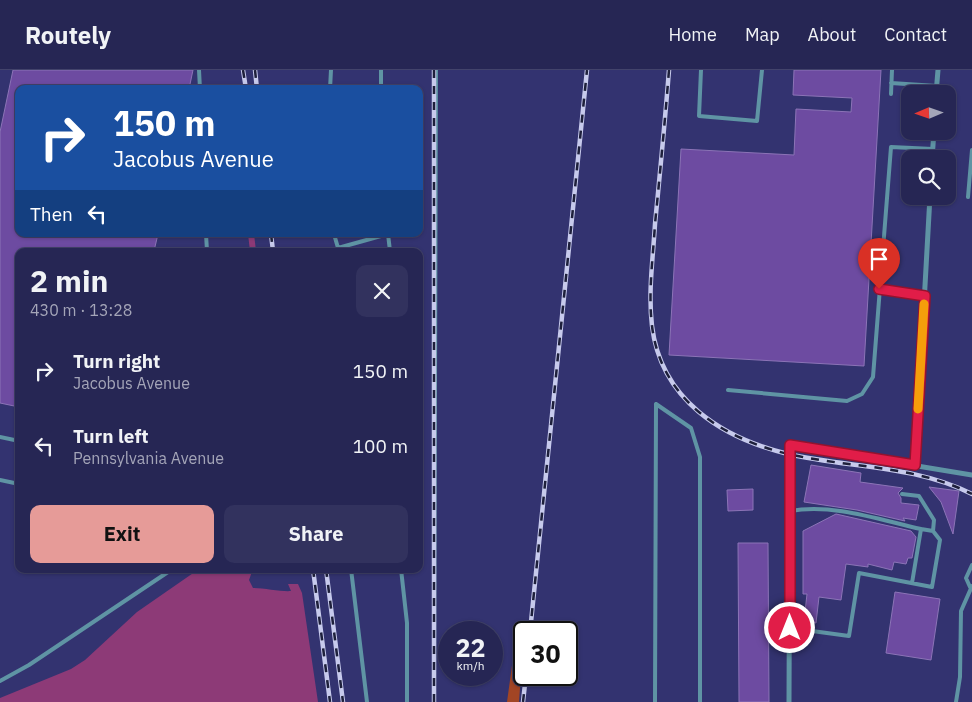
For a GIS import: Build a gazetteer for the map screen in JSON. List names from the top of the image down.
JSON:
{
  "north": "left",
  "page": {
    "header": "Routely",
    "nav": [
      "Home",
      "Map",
      "About",
      "Contact"
    ],
    "turn": ["150 m", "Jacobus Avenue"],
    "then": "Then",
    "heading": ["2 min", "430 m · 13:28"],
    "list": [
      {
        "name": "Turn right",
        "note": "Jacobus Avenue",
        "value": "150 m"
      },
      {
        "name": "Turn left",
        "note": "Pennsylvania Avenue",
        "value": "100 m"
      }
    ],
    "buttons": ["Exit", "Share"],
    "speed": "22 km/h",
    "limit": "30"
  }
}
